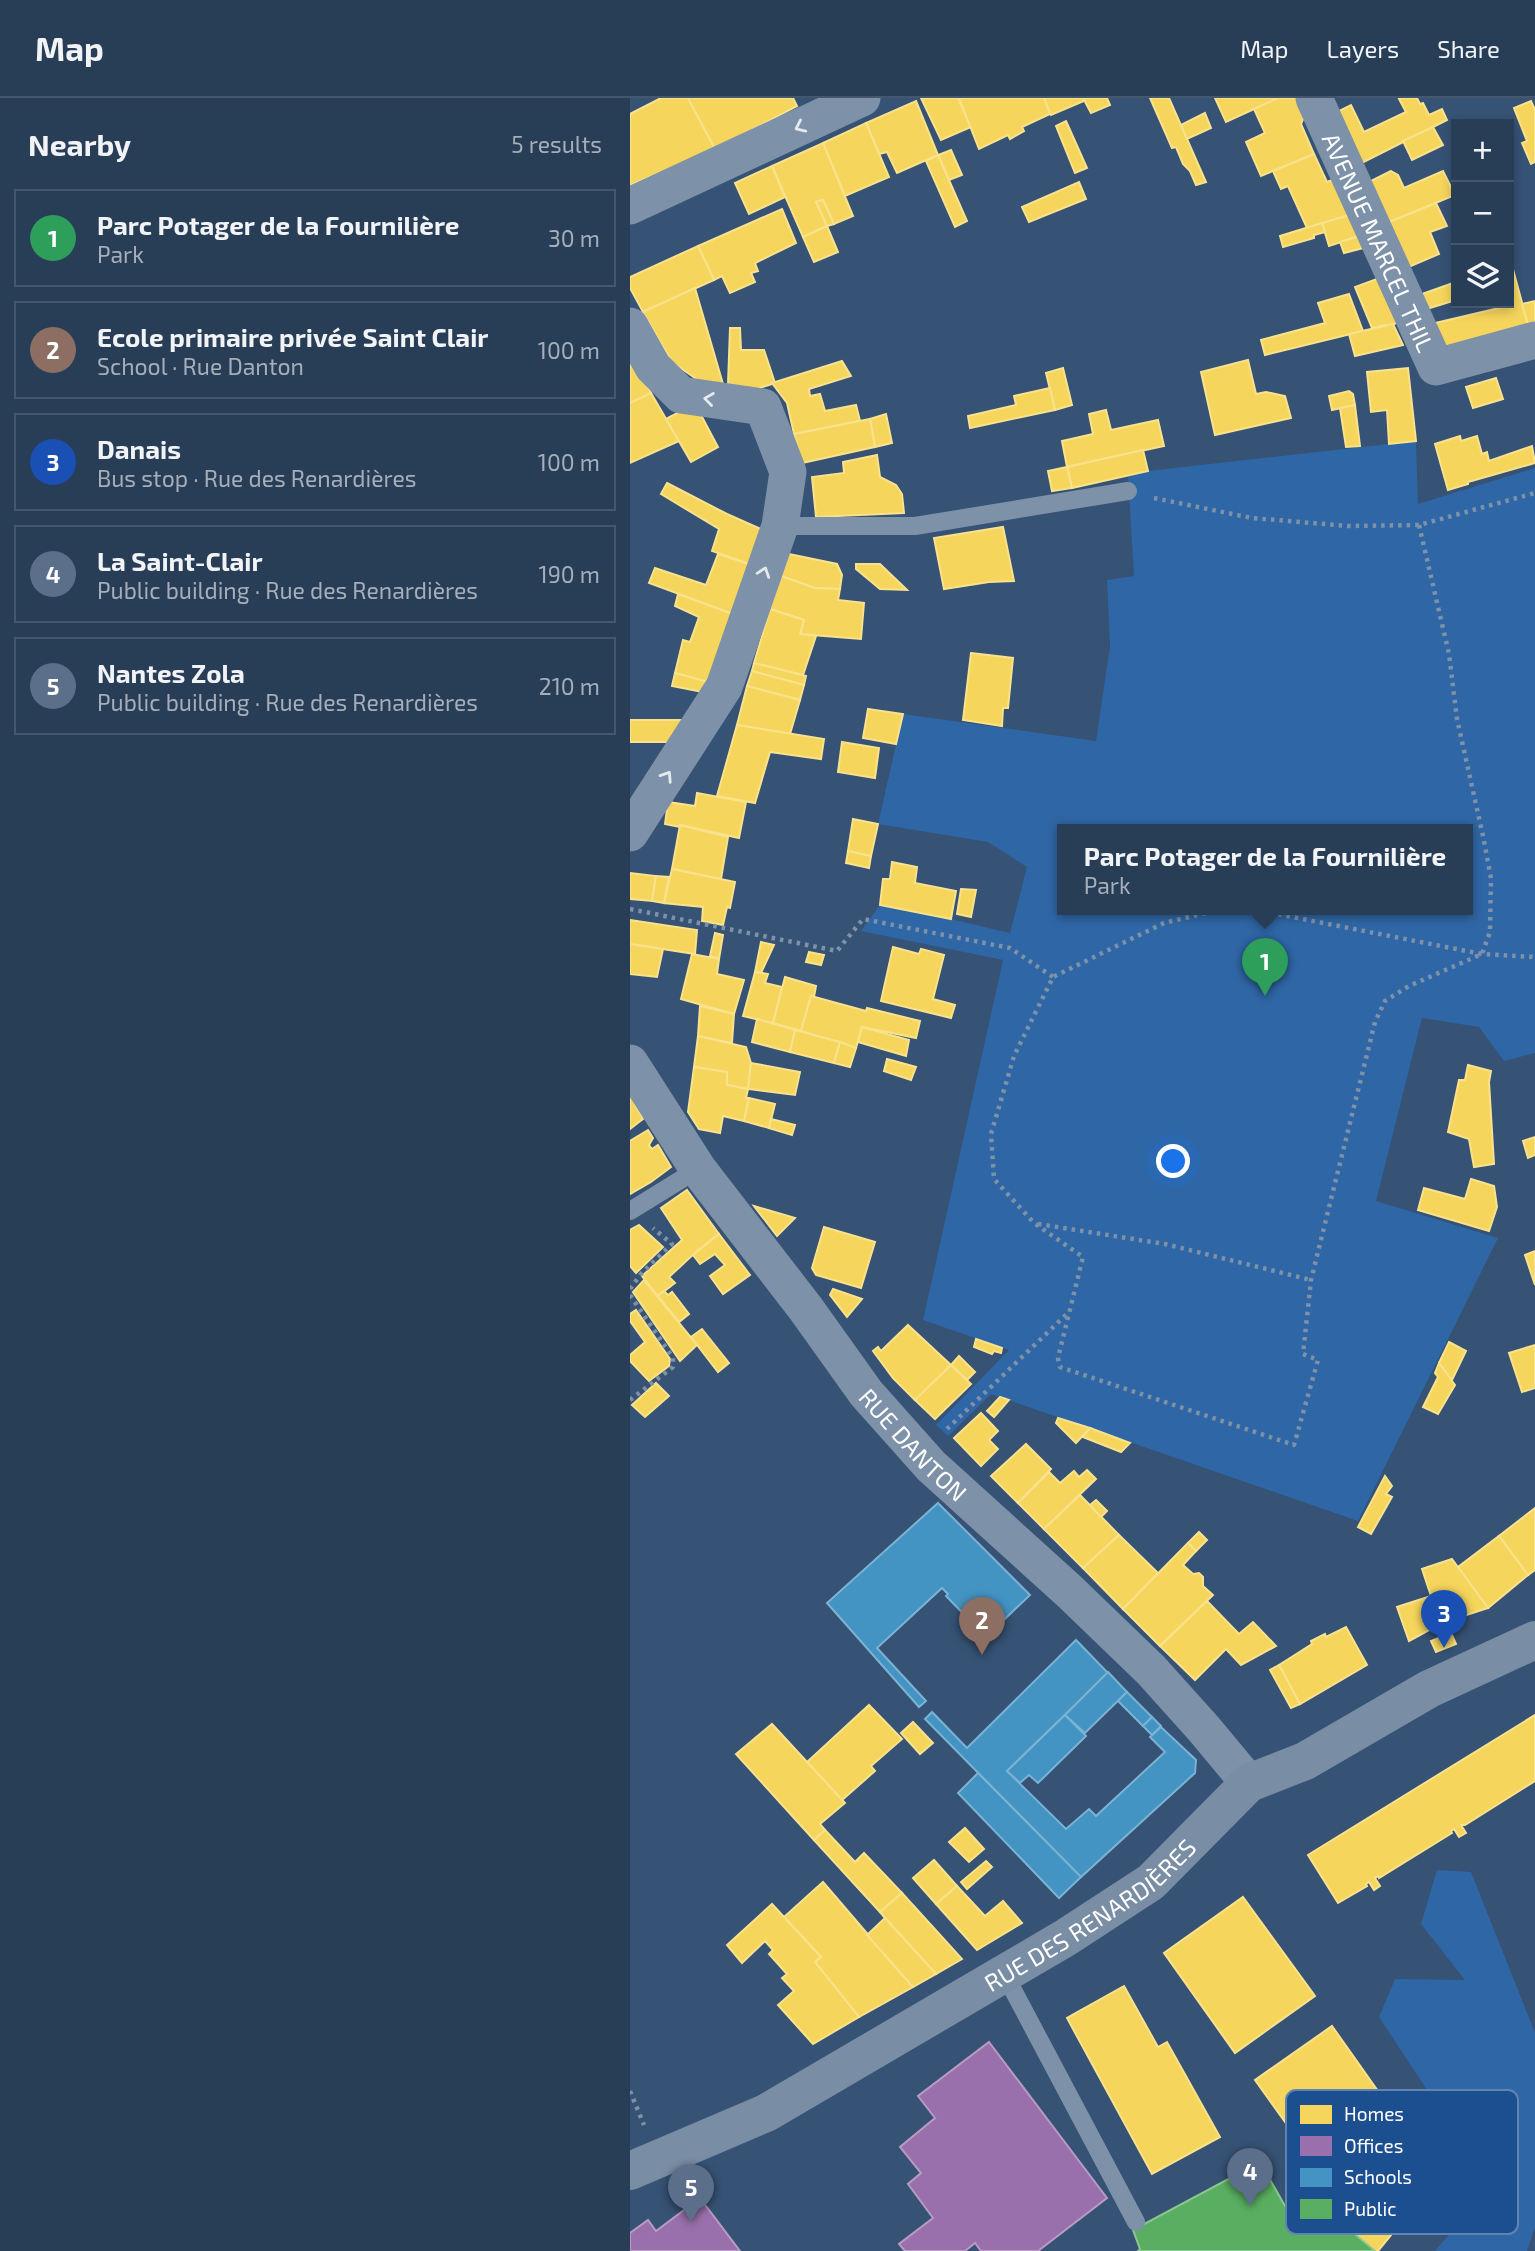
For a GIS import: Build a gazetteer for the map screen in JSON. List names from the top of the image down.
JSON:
{
  "streets": {
    "street": ["AVENUE MARCEL THIL", "RUE DANTON", "RUE DES RENARDIÈRES"]
  },
  "crossings": [
    ["RUE DANTON", "RUE DES RENARDIÈRES"]
  ],
  "legend": [
    "Homes",
    "Offices",
    "Schools",
    "Public"
  ],
  "page": {
    "header": "Map",
    "nav": ["Map", "Layers", "Share"],
    "heading": ["Nearby", "5 results"],
    "map_buttons": ["+", "−"],
    "list": [
      {
        "mark": "1",
        "name": "Parc Potager de la Fournilière",
        "note": "Park",
        "value": "30 m"
      },
      {
        "mark": "2",
        "name": "Ecole primaire privée Saint Clair",
        "note": "School · Rue Danton",
        "value": "100 m"
      },
      {
        "mark": "3",
        "name": "Danais",
        "note": "Bus stop · Rue des Renardières",
        "value": "100 m"
      },
      {
        "mark": "4",
        "name": "La Saint-Clair",
        "note": "Public building · Rue des Renardières",
        "value": "190 m"
      },
      {
        "mark": "5",
        "name": "Nantes Zola",
        "note": "Public building · Rue des Renardières",
        "value": "210 m"
      }
    ],
    "popup": ["Parc Potager de la Fournilière", "Park"],
    "pins": [
      "1",
      "3",
      "2",
      "4",
      "5"
    ]
  }
}
